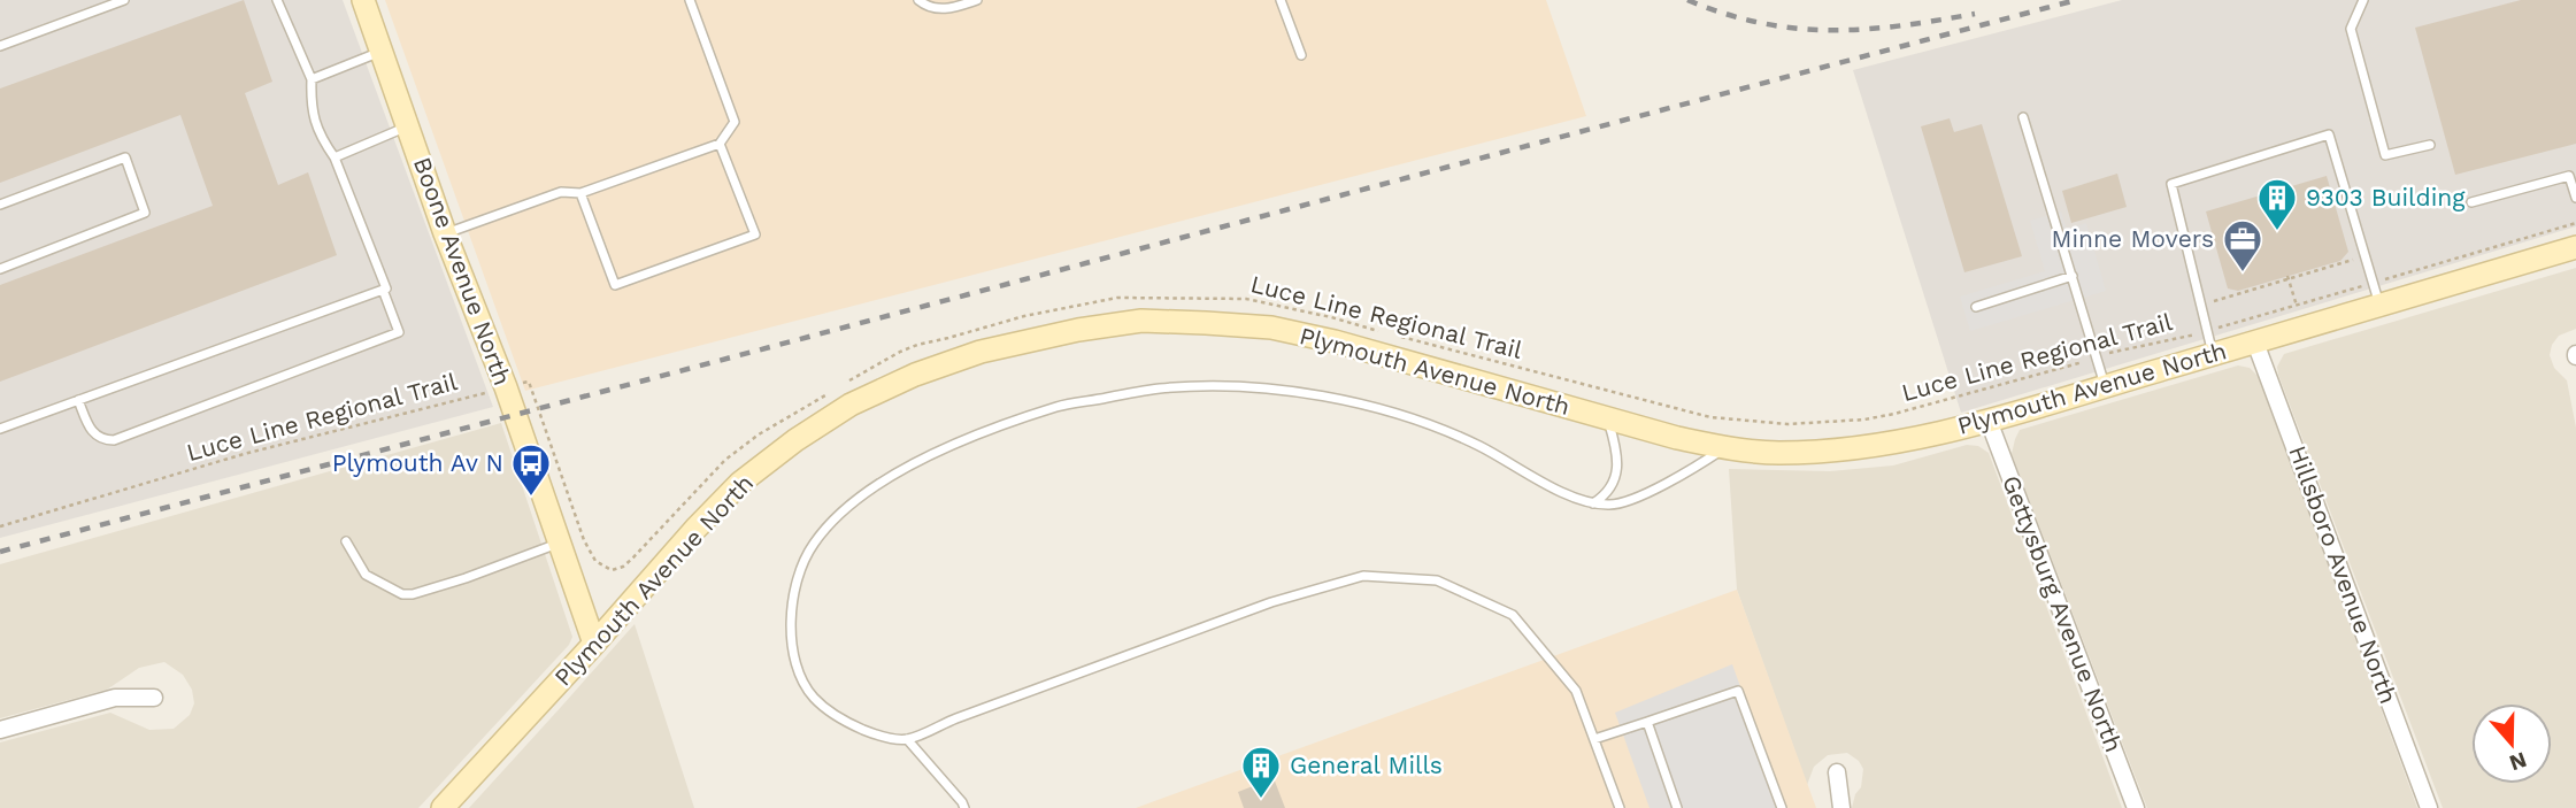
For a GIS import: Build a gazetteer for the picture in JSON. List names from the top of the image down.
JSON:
{
  "streets": {
    "street": [
      "Boone Avenue North",
      "Plymouth Avenue North",
      "Hillsboro Avenue North",
      "Gettysburg Avenue North"
    ],
    "path": ["Luce Line Regional Trail"]
  },
  "crossings": [
    ["Boone Avenue North", "Luce Line Regional Trail"],
    ["Boone Avenue North", "Plymouth Avenue North"],
    ["Plymouth Avenue North", "Hillsboro Avenue North"],
    ["Plymouth Avenue North", "Gettysburg Avenue North"]
  ],
  "places": {
    "building": ["9303 Building", "General Mills"],
    "office": ["Minne Movers"],
    "bus stop": ["Plymouth Av N"]
  },
  "north": "bottom"
}
